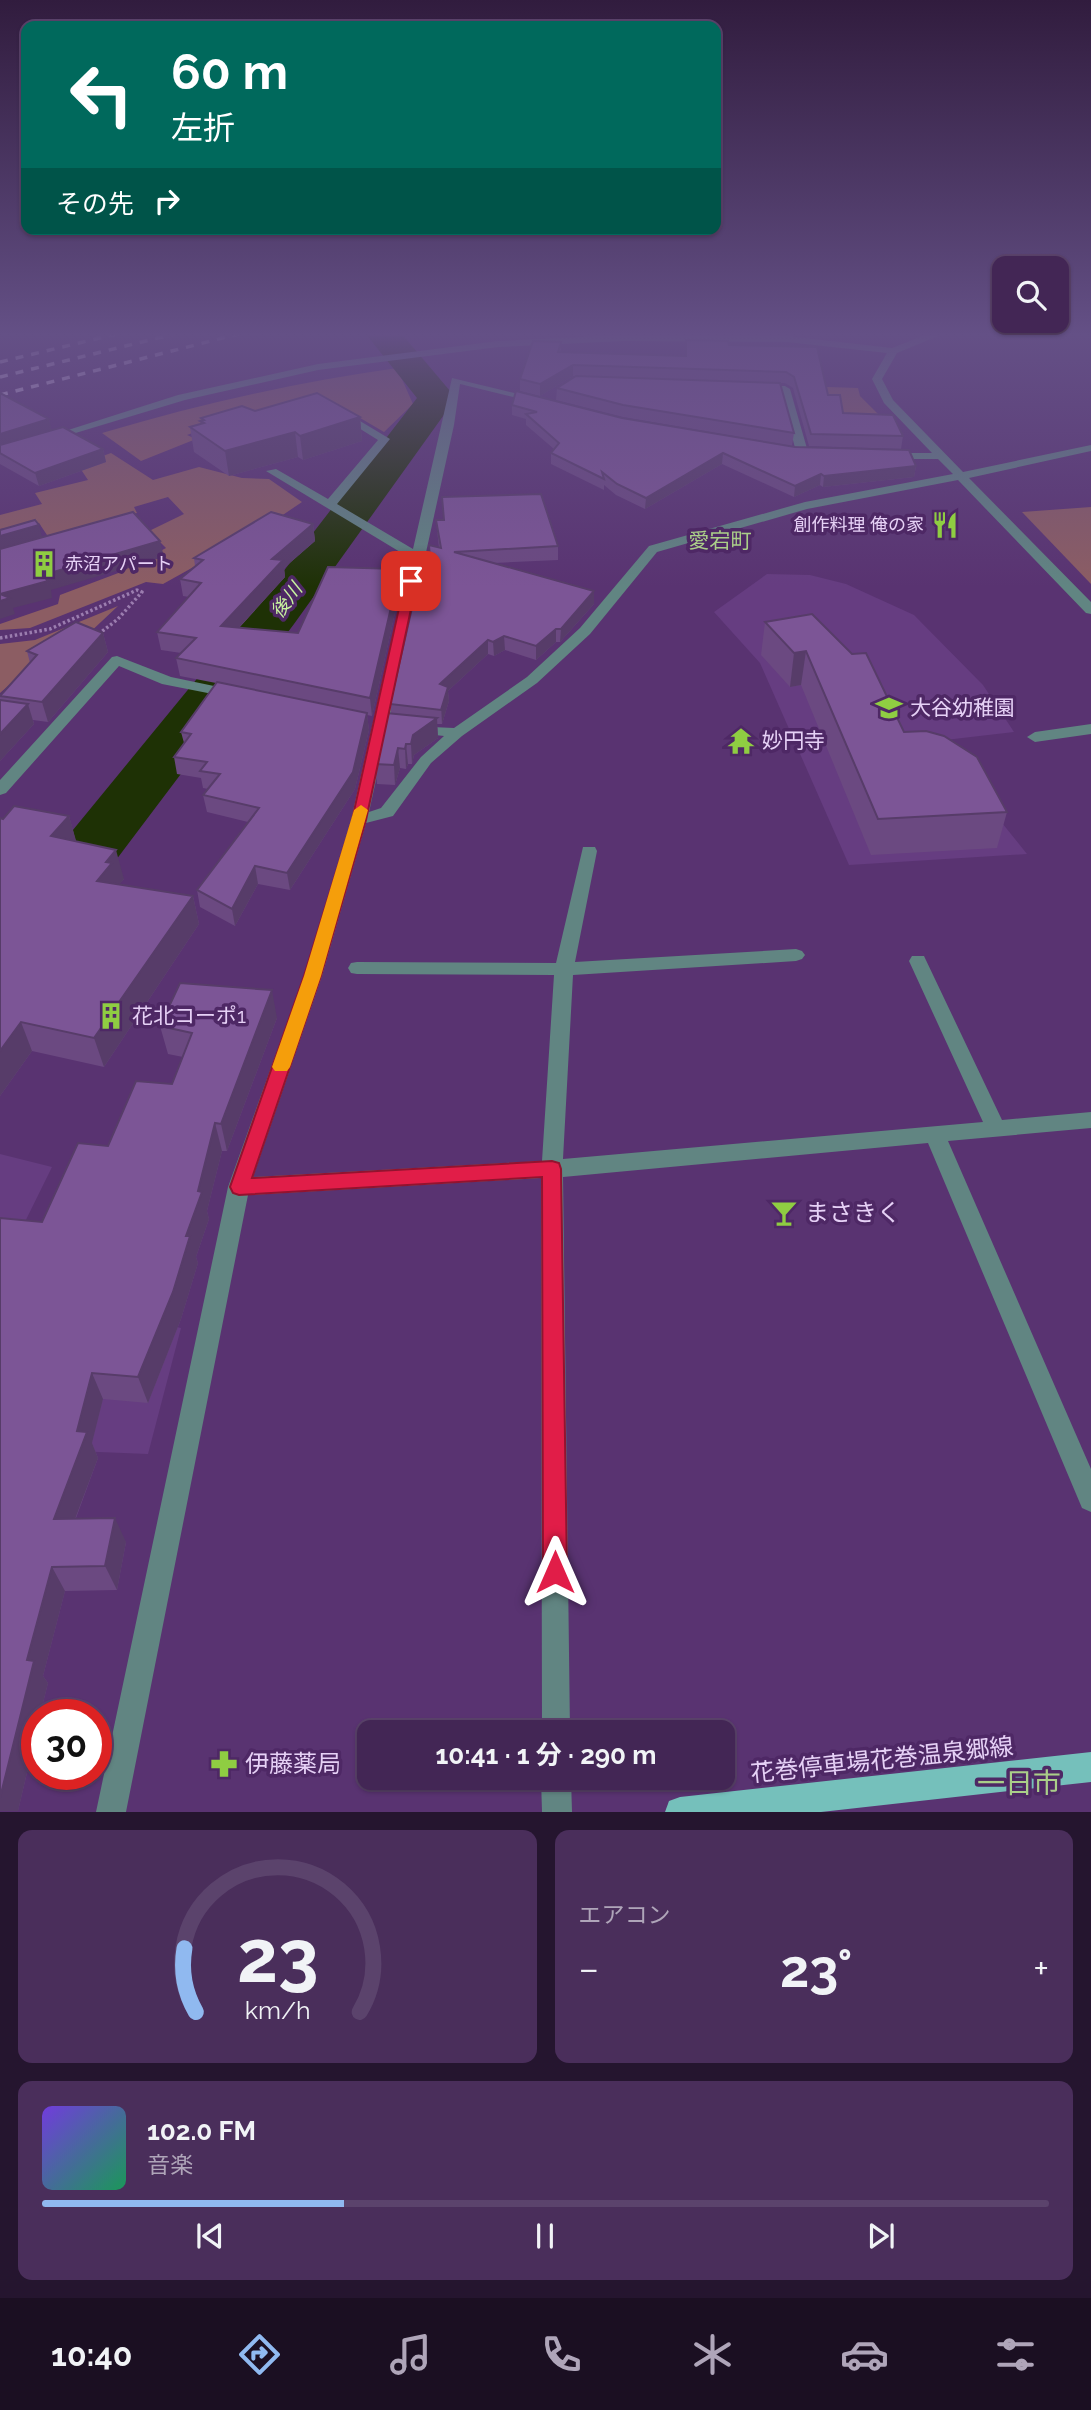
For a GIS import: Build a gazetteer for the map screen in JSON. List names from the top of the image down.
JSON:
{
  "streets": {
    "main road": ["花巻停車場花巻温泉郷線"]
  },
  "districts": ["愛宕町", "一日市"],
  "water": ["後川"],
  "places": {
    "restaurant": ["創作料理 俺の家"],
    "building": ["赤沼アパート", "花北コーポ1"],
    "school or university": ["大谷幼稚園"],
    "temple": ["妙円寺"],
    "bar": ["まさきく"],
    "pharmacy": ["伊藤薬局"]
  },
  "page": {
    "turn": ["60 m", "左折"],
    "then": "その先",
    "limit": "30",
    "trip": "10:41 · 1 分 · 290 m",
    "tile": "エアコン",
    "heat": ["−", "23°", "+"],
    "song": ["102.0 FM", "音楽"],
    "tabs": "10:40",
    "gauge": ["23", "km/h"]
  }
}
